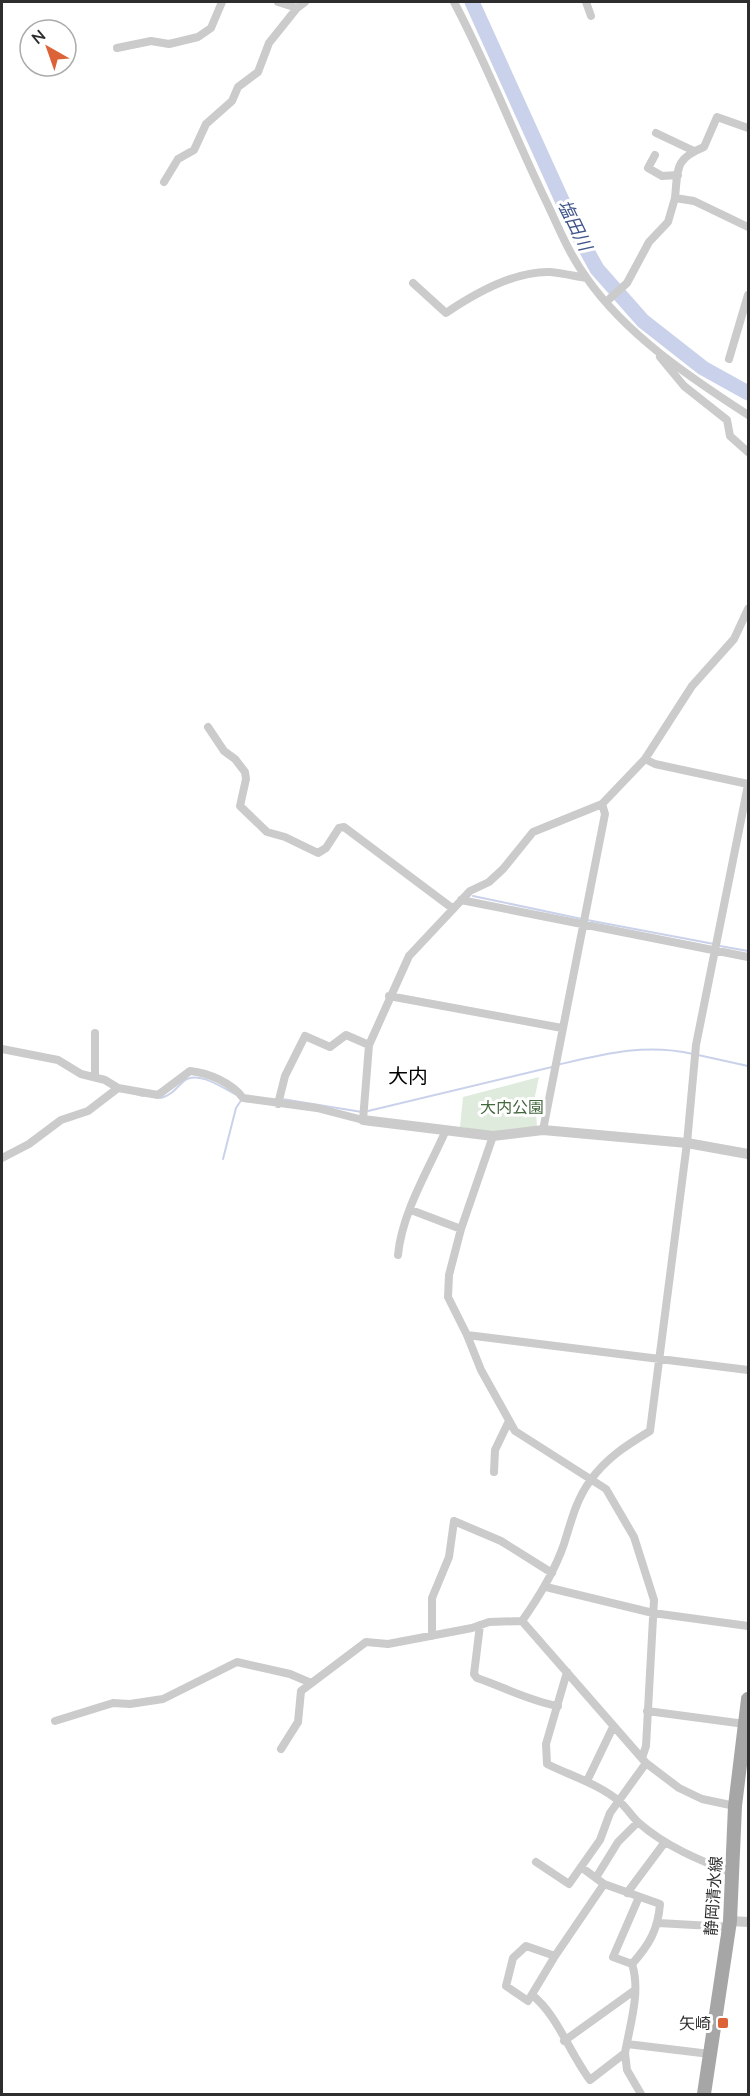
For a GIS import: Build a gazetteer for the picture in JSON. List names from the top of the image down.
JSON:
{
  "streets": {
    "main road": ["静岡清水線"]
  },
  "districts": ["大内"],
  "water": ["塩田川"],
  "parks": ["大内公園"],
  "places": {
    "transit": ["矢崎"]
  },
  "north": "top left"
}
